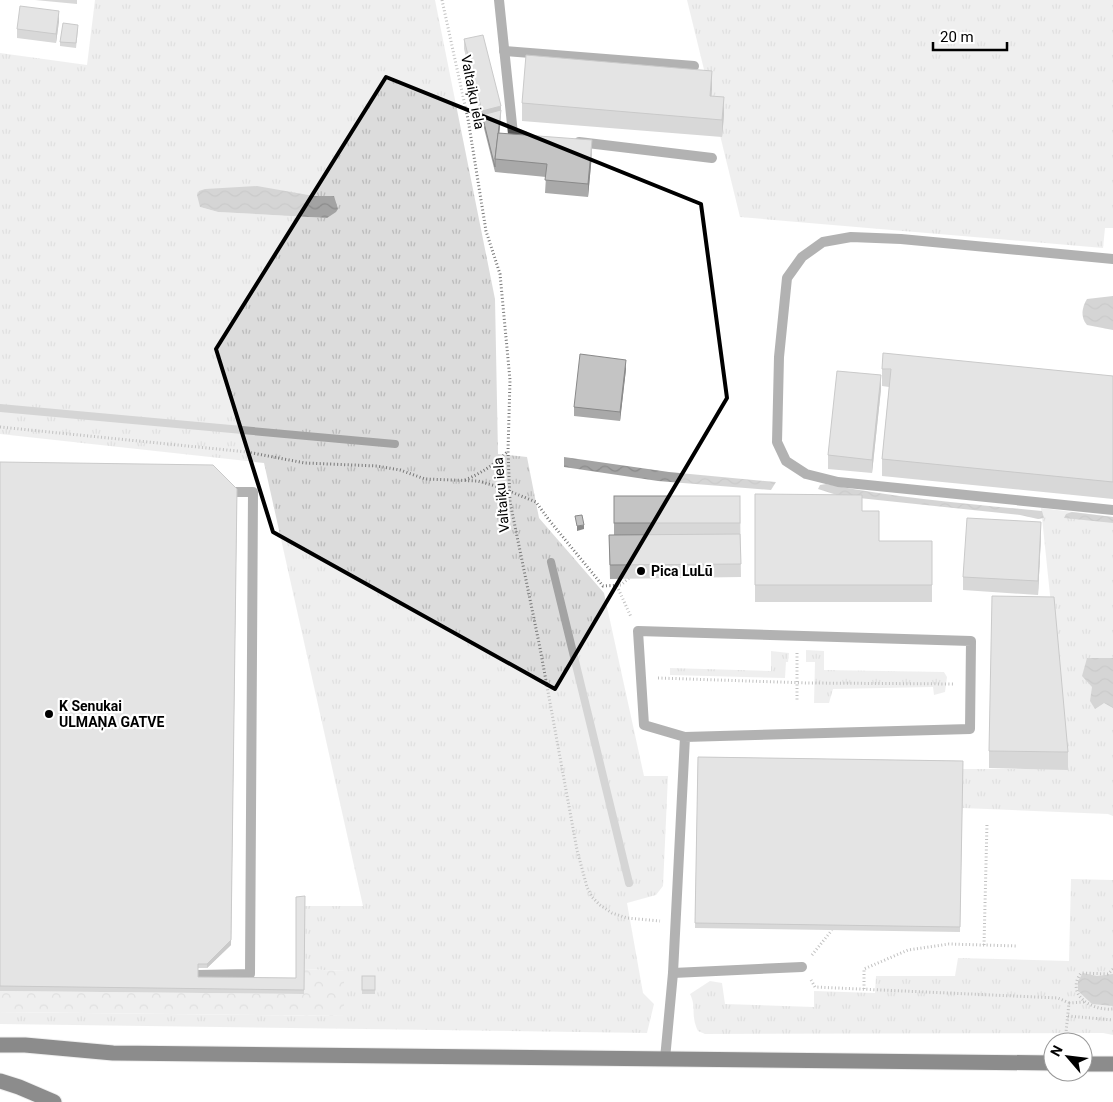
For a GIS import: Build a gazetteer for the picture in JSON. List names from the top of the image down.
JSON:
{
  "streets": {
    "path": ["Valtaiķu iela"]
  },
  "places": ["Pica LuLū", "K Senukai ULMAŅA GATVE"],
  "scale_bar": "20 m",
  "north": "top left"
}
